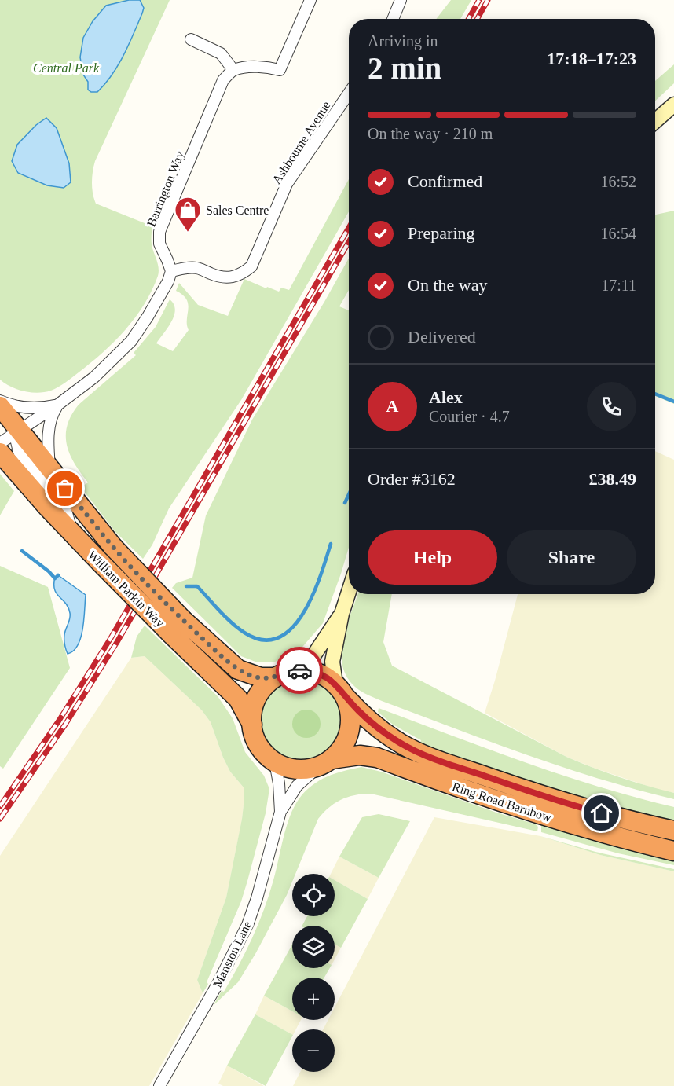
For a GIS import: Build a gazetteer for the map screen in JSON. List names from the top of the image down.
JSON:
{
  "streets": {
    "highway": ["William Parkin Way", "Ring Road Barnbow"],
    "street": ["Ashbourne Avenue", "Barrington Way", "Manston Lane"]
  },
  "crossings": [
    ["Ashbourne Avenue", "Barrington Way"],
    ["William Parkin Way", "Ring Road Barnbow"],
    ["William Parkin Way", "Manston Lane"],
    ["Ring Road Barnbow", "Manston Lane"]
  ],
  "parks": ["Central Park"],
  "places": {
    "shop": ["Sales Centre"]
  },
  "page": {
    "heading": ["2 min", "Arriving in", "17:18–17:23"],
    "panel": [
      "Alex",
      "Courier · 4.7",
      "Order #3162",
      "£38.49"
    ],
    "bar": "On the way · 210 m",
    "list": [
      ["Confirmed", "16:52"],
      ["Preparing", "16:54"],
      ["On the way", "17:11"],
      "Delivered"
    ],
    "round": "A",
    "buttons": ["Help", "Share"],
    "map_buttons": ["+", "−"]
  }
}
